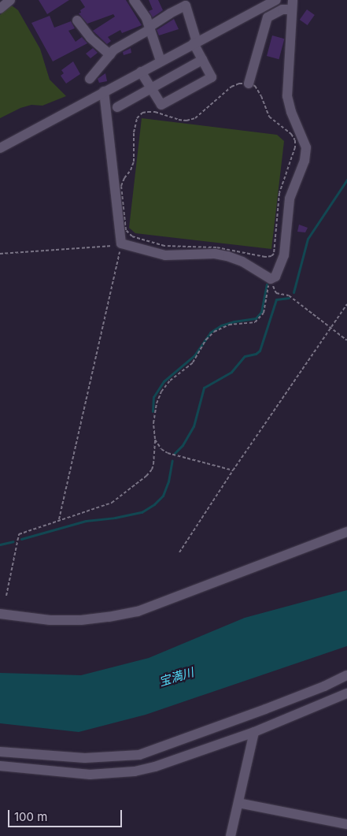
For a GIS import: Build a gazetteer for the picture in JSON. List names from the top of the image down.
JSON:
{
  "water": ["宝満川"],
  "scale_bar": "100 m"
}
